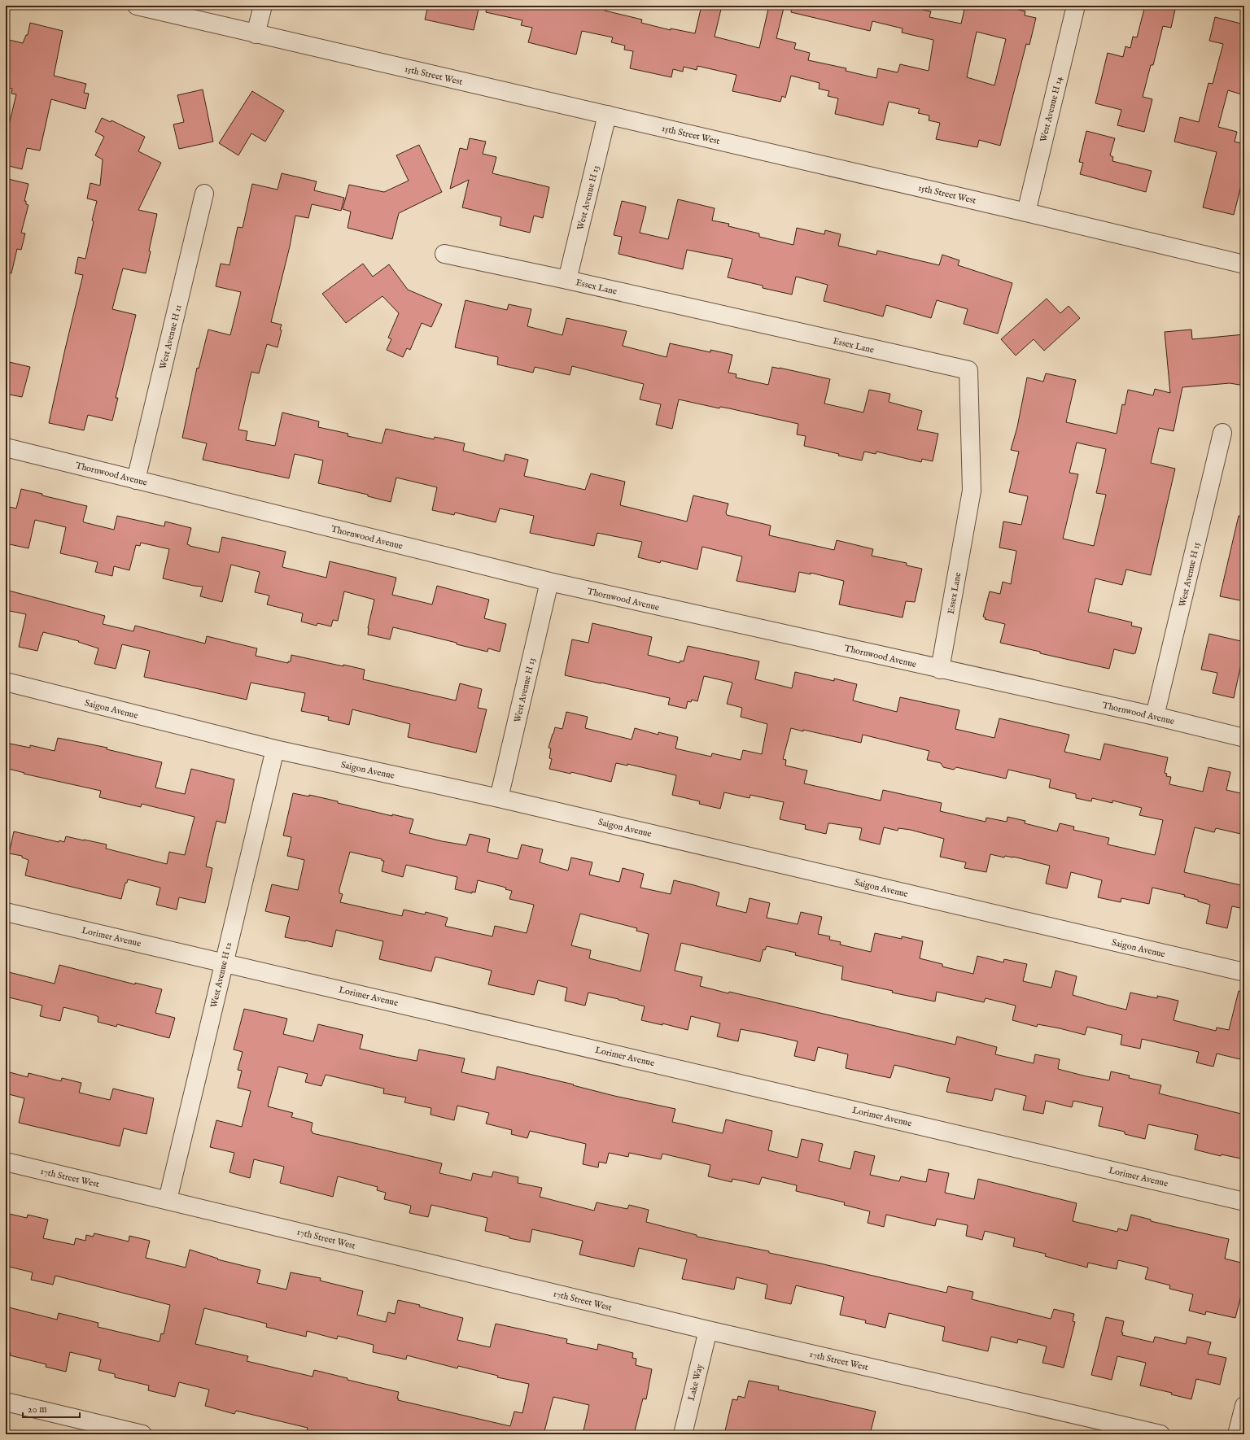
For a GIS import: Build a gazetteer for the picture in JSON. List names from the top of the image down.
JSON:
{
  "streets": {
    "street": [
      "15th Street West",
      "West Avenue H 14",
      "West Avenue H 13",
      "Essex Lane",
      "West Avenue H 11",
      "Thornwood Avenue",
      "West Avenue H 15",
      "Saigon Avenue",
      "Lorimer Avenue",
      "West Avenue H 12",
      "17th Street West",
      "Lake Way"
    ]
  },
  "crossings": [
    ["15th Street West", "West Avenue H 14"],
    ["15th Street West", "West Avenue H 13"],
    ["West Avenue H 13", "Essex Lane"],
    ["West Avenue H 13", "Thornwood Avenue"],
    ["West Avenue H 13", "Saigon Avenue"],
    ["Essex Lane", "Thornwood Avenue"],
    ["West Avenue H 11", "Thornwood Avenue"],
    ["Thornwood Avenue", "West Avenue H 15"],
    ["Saigon Avenue", "West Avenue H 12"],
    ["Lorimer Avenue", "West Avenue H 12"],
    ["West Avenue H 12", "17th Street West"],
    ["17th Street West", "Lake Way"]
  ],
  "scale_bar": "20 m"
}
